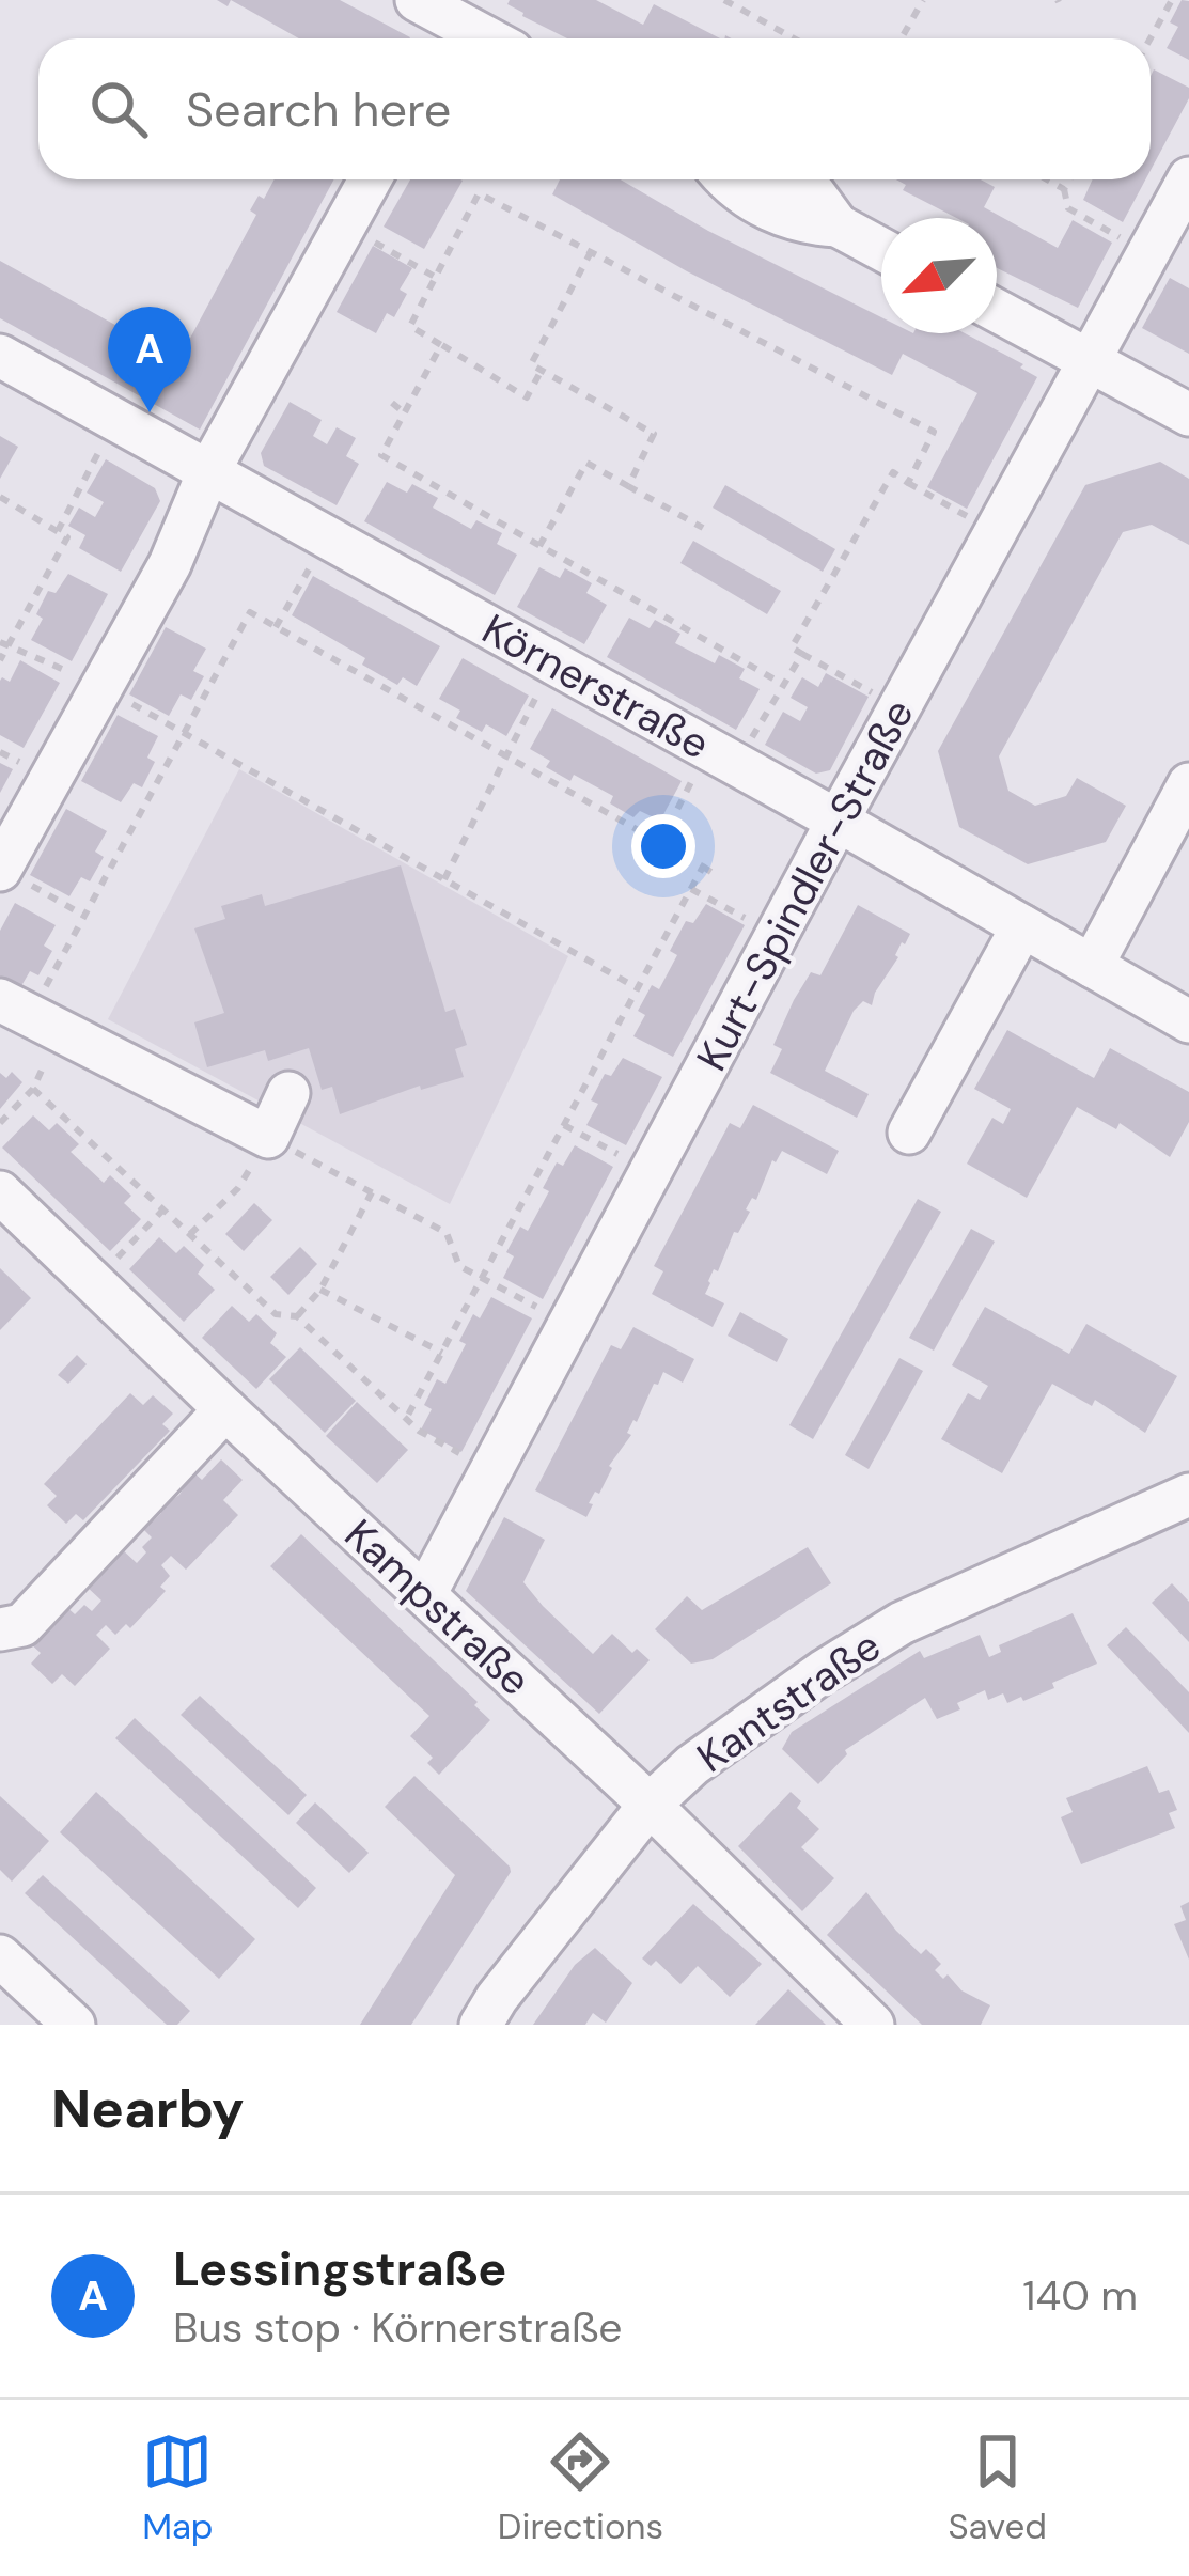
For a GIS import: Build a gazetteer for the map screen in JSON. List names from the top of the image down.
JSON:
{
  "streets": {
    "street": [
      "Körnerstraße",
      "Kurt-Spindler-Straße",
      "Kampstraße",
      "Kantstraße"
    ]
  },
  "crossings": [
    ["Körnerstraße", "Kurt-Spindler-Straße"],
    ["Kurt-Spindler-Straße", "Kampstraße"],
    ["Kampstraße", "Kantstraße"]
  ],
  "north": "bottom left",
  "page": {
    "search": "Search here",
    "pins": "A",
    "heading": "Nearby",
    "list": [
      {
        "mark": "A",
        "name": "Lessingstraße",
        "note": "Bus stop · Körnerstraße",
        "value": "140 m"
      }
    ],
    "nav": ["Map", "Directions", "Saved"]
  }
}
